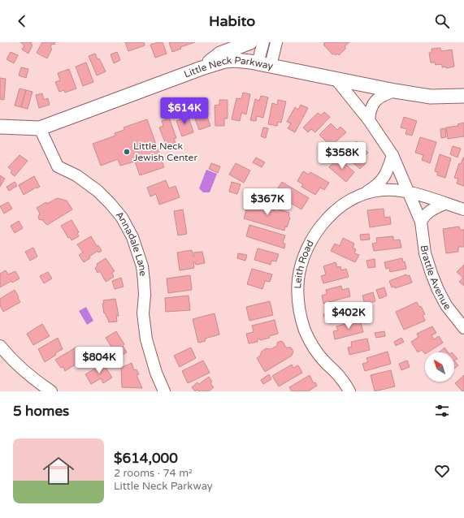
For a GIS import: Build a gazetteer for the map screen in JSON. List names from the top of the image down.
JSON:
{
  "streets": {
    "main road": ["Little Neck Parkway"],
    "street": ["Annadale Lane", "Leith Road", "Brattle Avenue"]
  },
  "crossings": [
    ["Little Neck Parkway", "Annadale Lane"],
    ["Little Neck Parkway", "Brattle Avenue"],
    ["Leith Road", "Brattle Avenue"]
  ],
  "places": ["Little Neck Jewish Center"],
  "north": "top left",
  "page": {
    "header": "Habito",
    "price": [
      "$614K",
      "$358K",
      "$367K",
      "$402K",
      "$804K"
    ],
    "heading": "5 homes",
    "list": [
      {
        "name": "$614,000",
        "note": "2 rooms · 74 m² · Little Neck Parkway"
      }
    ]
  }
}
